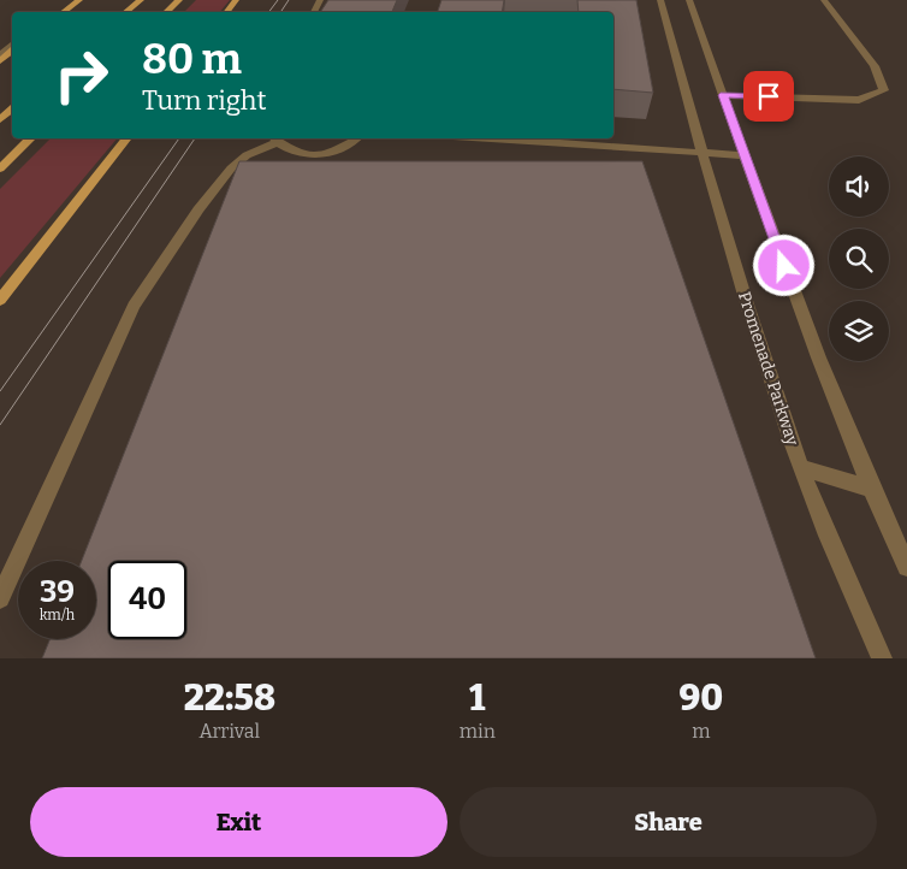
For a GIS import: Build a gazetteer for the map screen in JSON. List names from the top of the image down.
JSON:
{
  "streets": {
    "street": ["Promenade Parkway"]
  },
  "page": {
    "turn": ["80 m", "Turn right"],
    "speed": "39 km/h",
    "limit": "40",
    "eta": [
      "22:58",
      "Arrival",
      "1",
      "min",
      "90",
      "m"
    ],
    "buttons": ["Exit", "Share"]
  }
}
